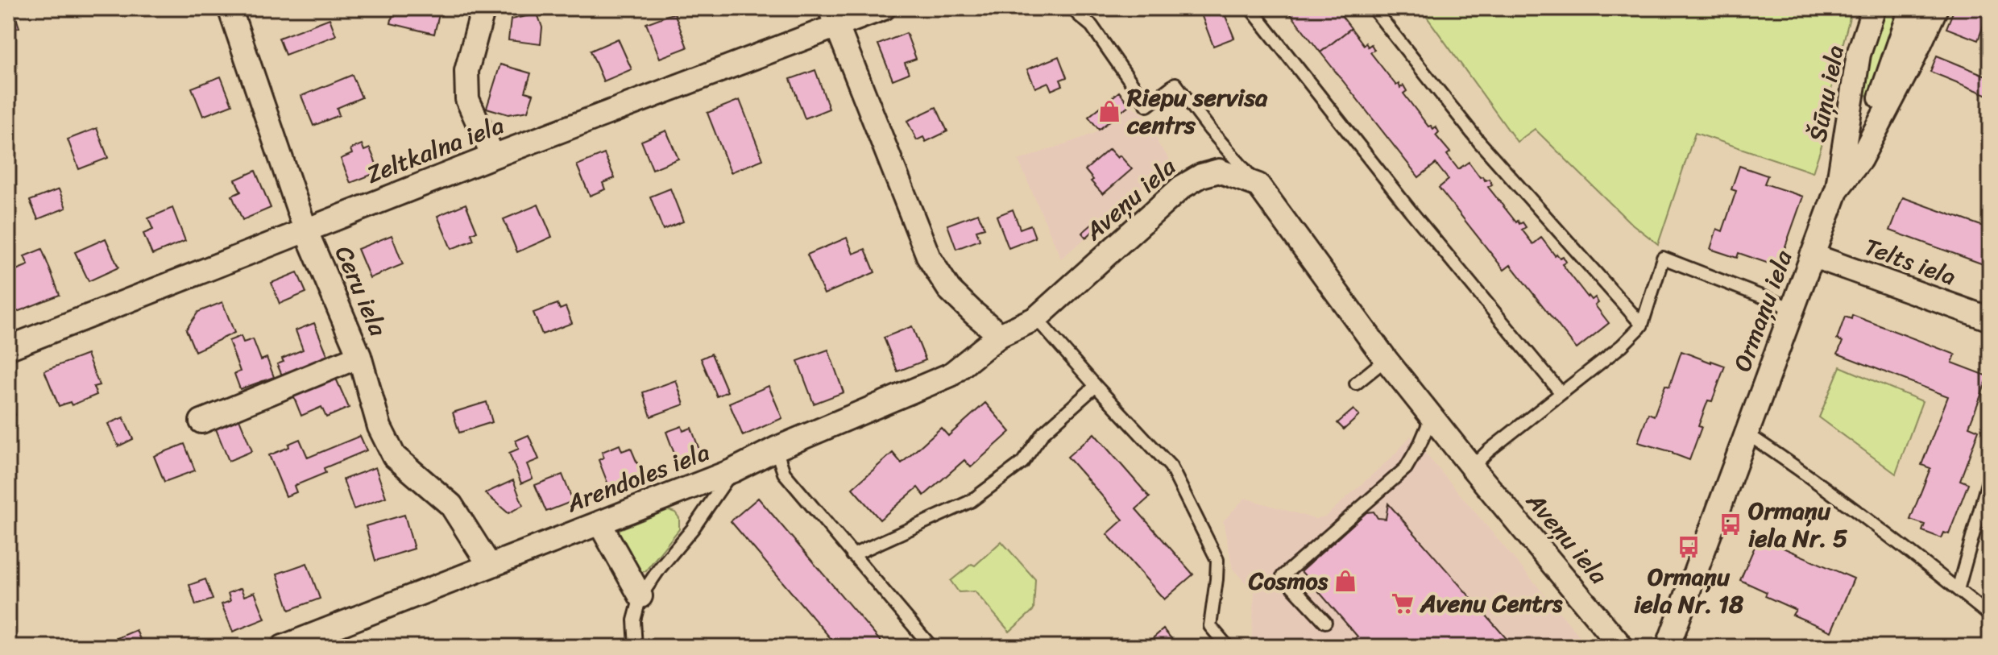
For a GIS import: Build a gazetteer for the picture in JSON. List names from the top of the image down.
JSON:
{
  "streets": {
    "street": [
      "Šūņu iela",
      "Zeltkalna iela",
      "Aveņu iela",
      "Telts iela",
      "Ceru iela",
      "Ormaņu iela",
      "Arendoles iela"
    ]
  },
  "crossings": [
    ["Šūņu iela", "Ormaņu iela"],
    ["Zeltkalna iela", "Ceru iela"],
    ["Aveņu iela", "Arendoles iela"],
    ["Telts iela", "Ormaņu iela"],
    ["Ceru iela", "Arendoles iela"]
  ],
  "places": {
    "shop": ["Riepu servisa centrs", "Cosmos"],
    "bus stop": ["Ormaņu iela Nr. 5", "Ormaņu iela Nr. 18"],
    "supermarket": ["Avenu Centrs"]
  }
}
